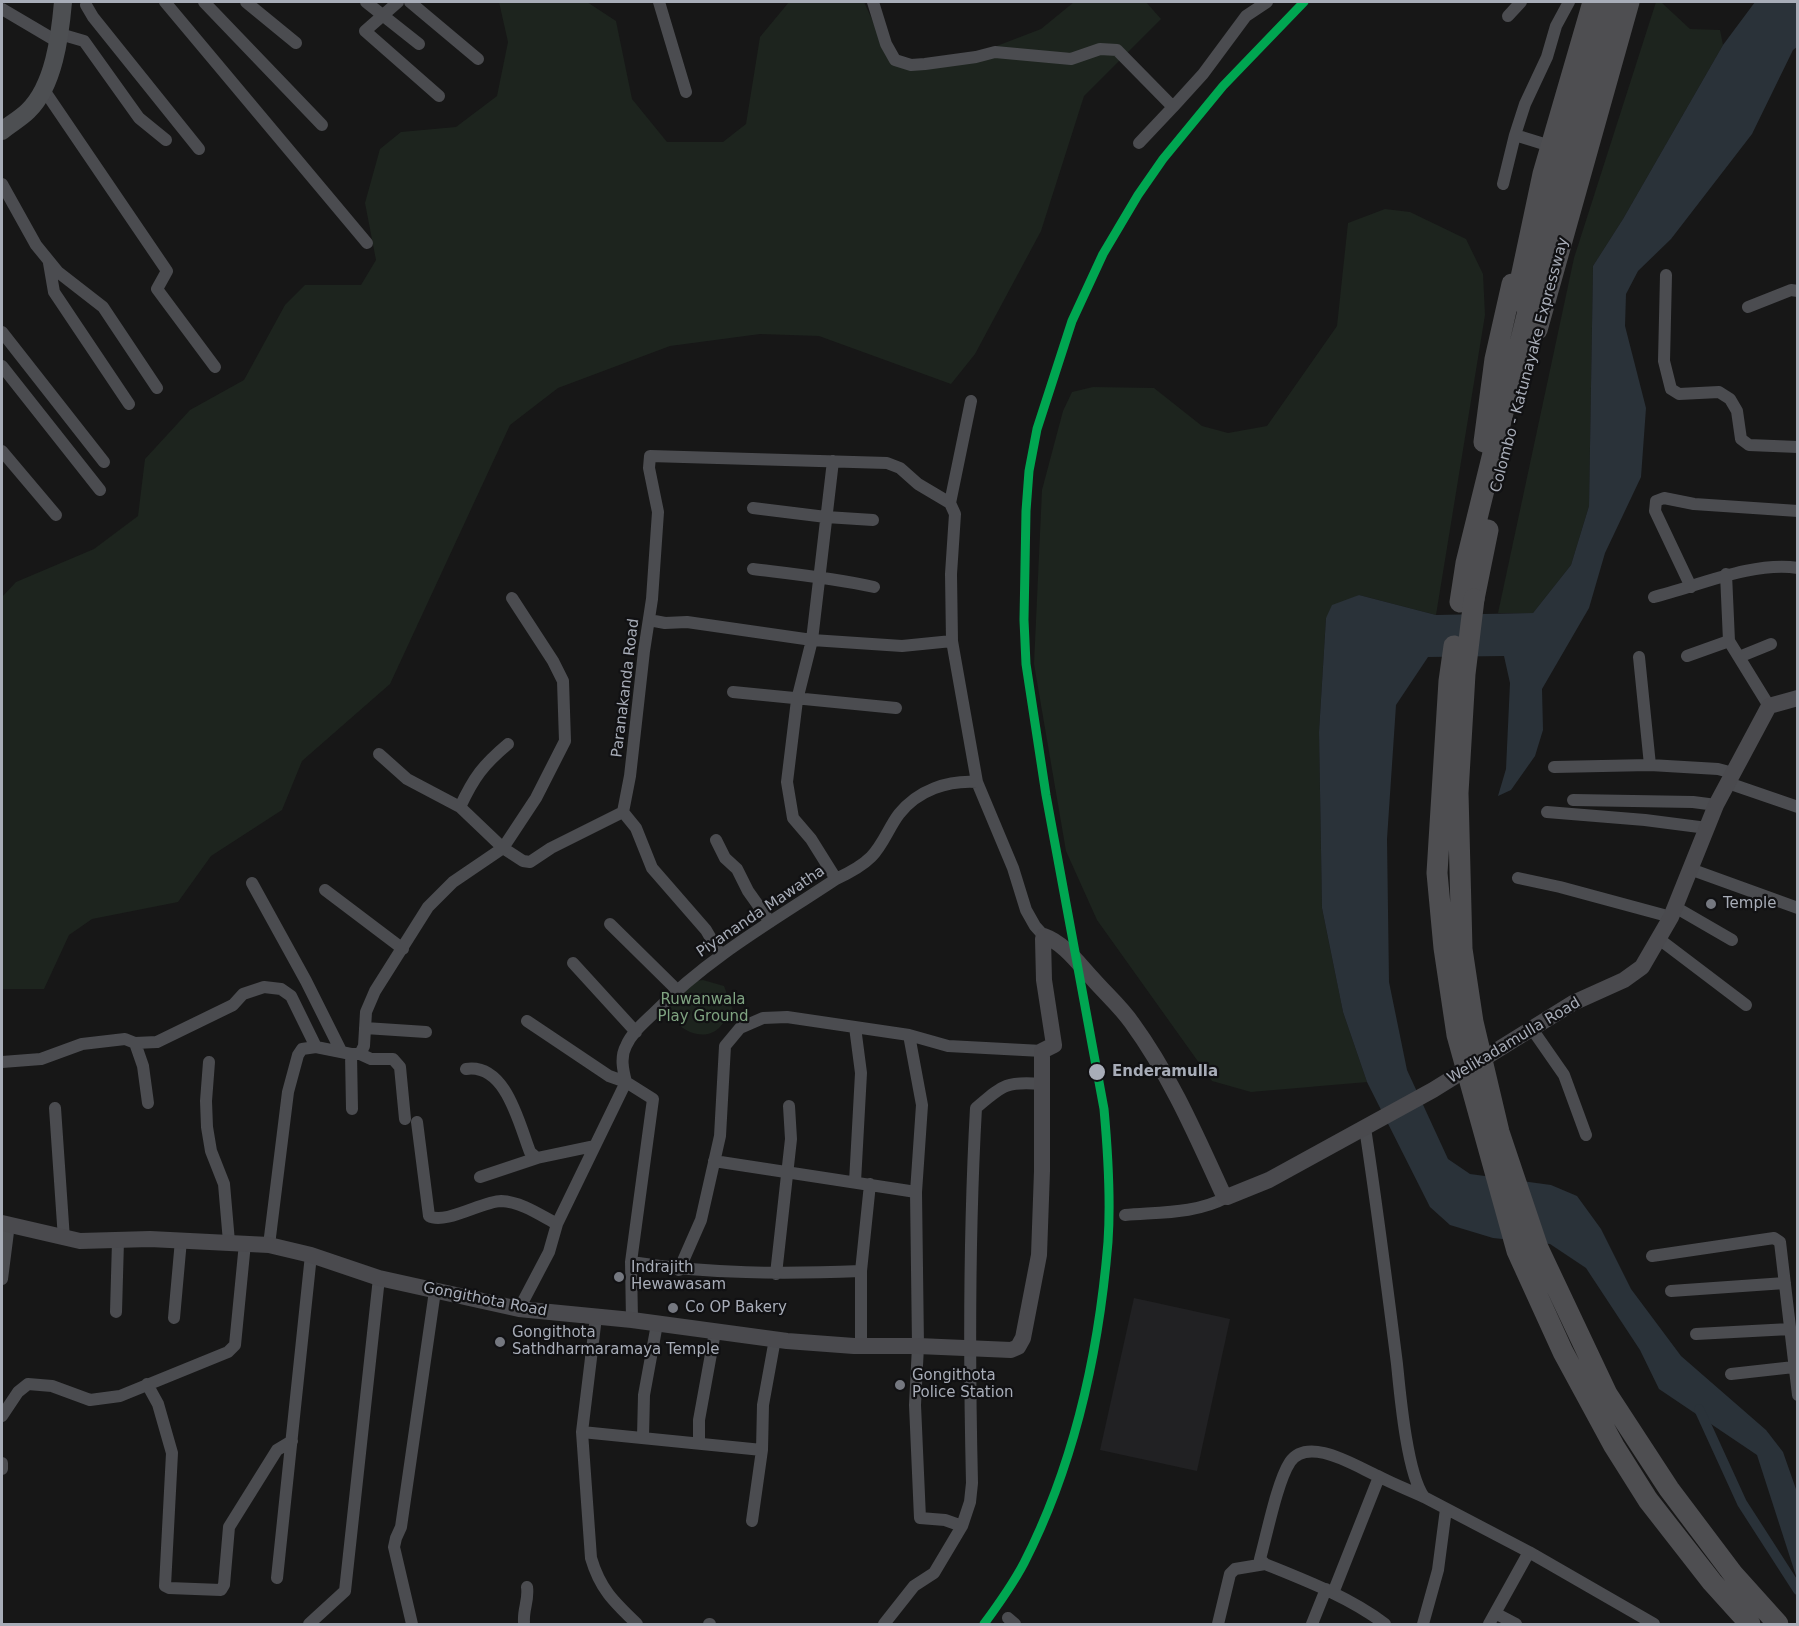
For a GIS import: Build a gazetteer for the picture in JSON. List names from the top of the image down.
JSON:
{
  "streets": {
    "highway": ["Colombo - Katunayake Expressway"],
    "street": [
      "Paranakanda Road",
      "Piyananda Mawatha",
      "Welikadamulla Road",
      "Gongithota Road"
    ]
  },
  "parks": ["Ruwanwala Play Ground"],
  "places": [
    "Temple",
    "Enderamulla",
    "Indrajith Hewawasam",
    "Co OP Bakery",
    "Gongithota Sathdharmaramaya Temple",
    "Gongithota Police Station"
  ]
}
